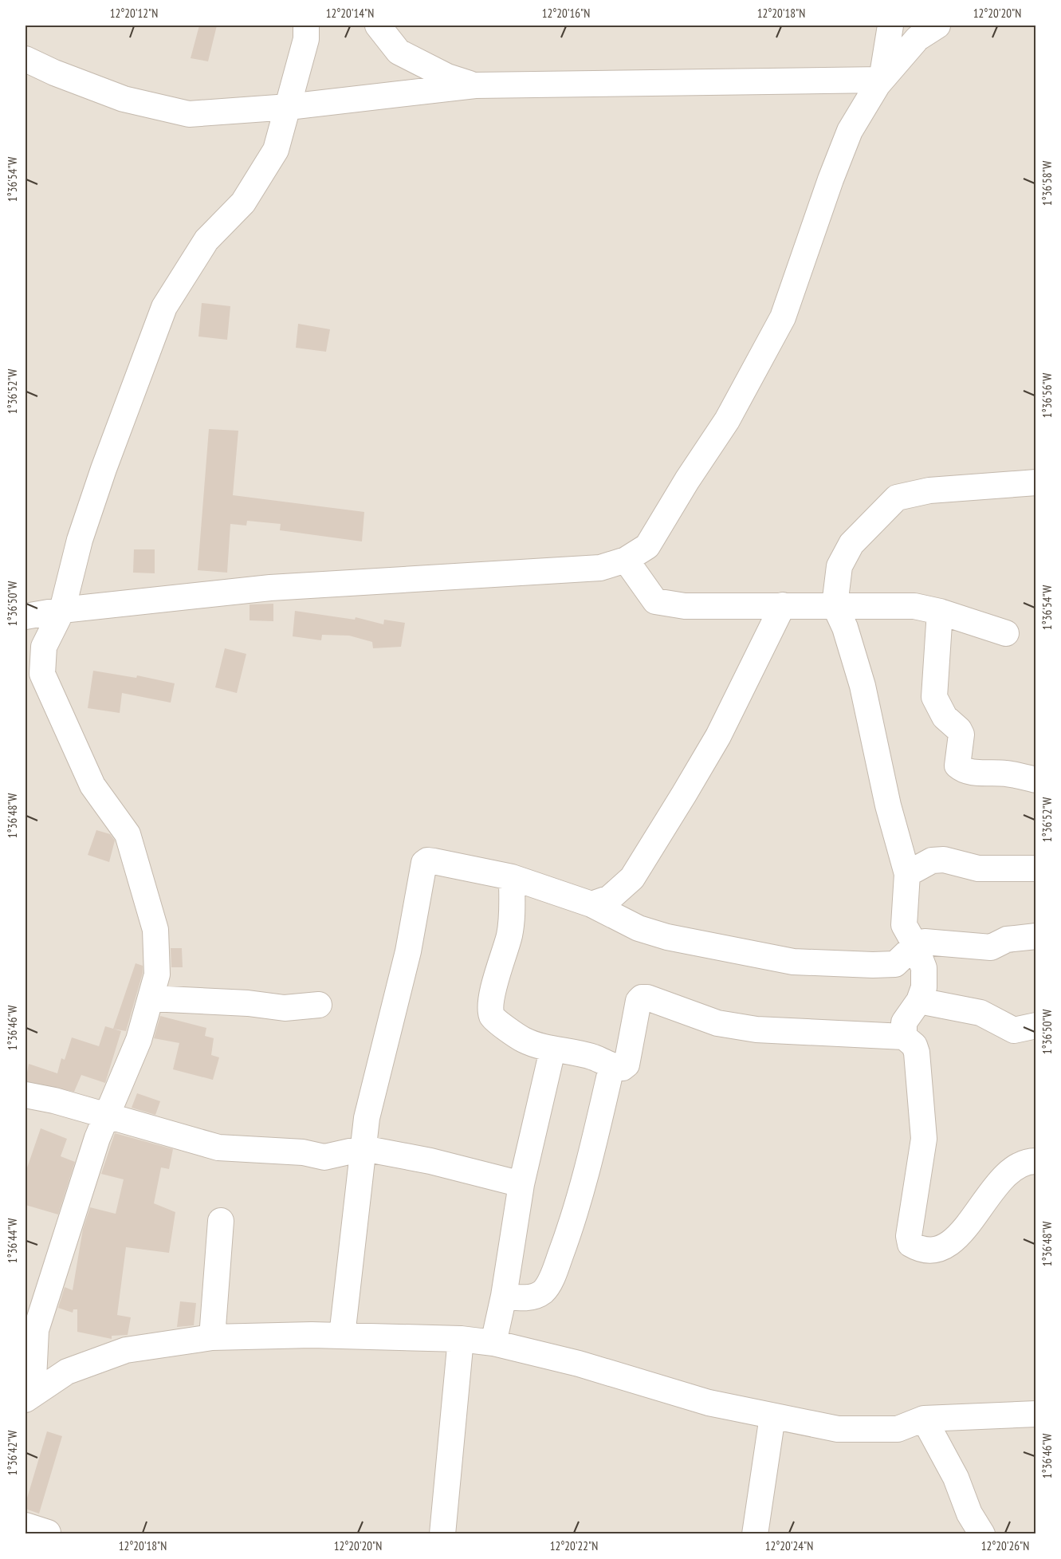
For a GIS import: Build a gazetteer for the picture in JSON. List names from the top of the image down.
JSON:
{
  "coordinates": [
    "12°20'12\"N",
    "12°20'14\"N",
    "12°20'16\"N",
    "12°20'18\"N",
    "12°20'20\"N",
    "1°36'54\"W",
    "1°36'58\"W",
    "1°36'52\"W",
    "1°36'56\"W",
    "1°36'50\"W",
    "1°36'48\"W",
    "1°36'46\"W",
    "1°36'44\"W",
    "1°36'42\"W",
    "12°20'22\"N",
    "12°20'24\"N",
    "12°20'26\"N"
  ]
}
